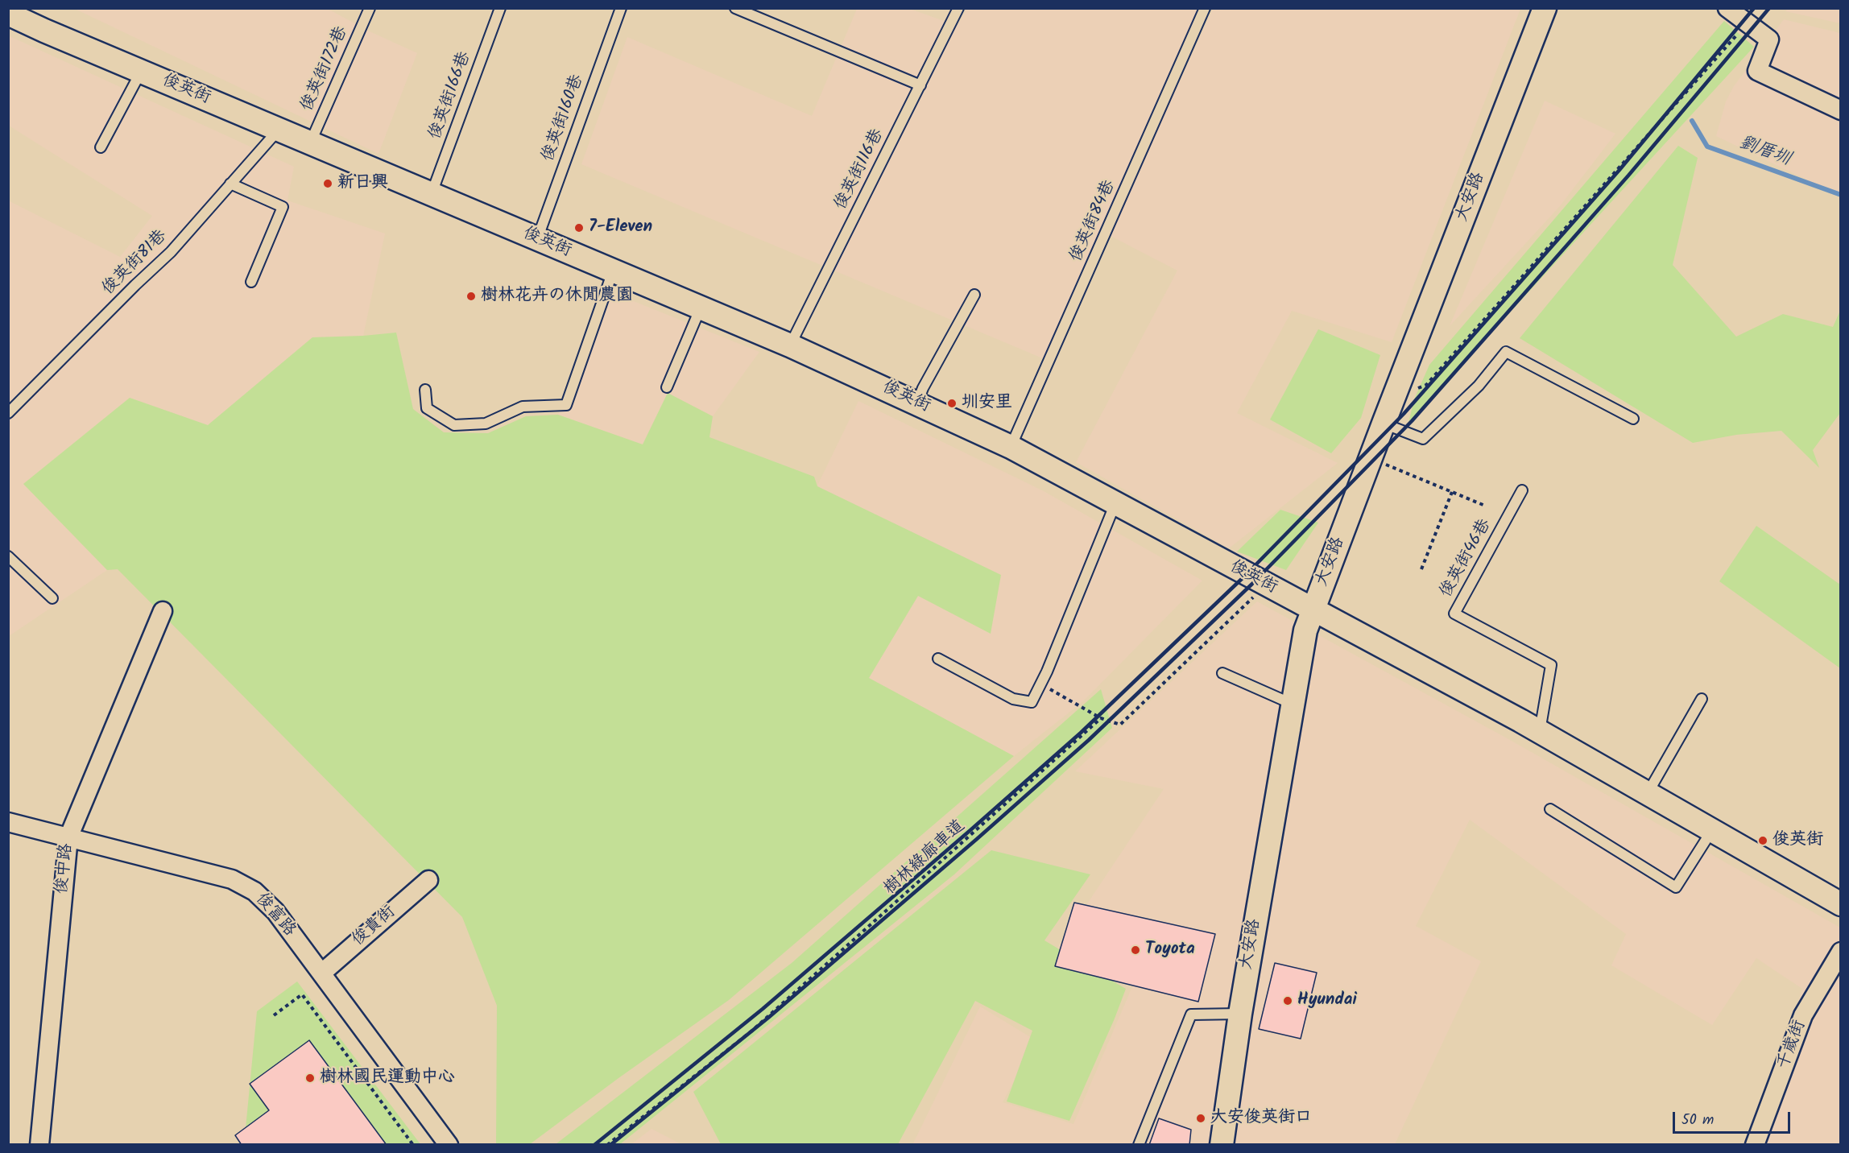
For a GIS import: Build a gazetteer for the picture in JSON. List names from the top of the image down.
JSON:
{
  "streets": {
    "street": [
      "俊英街",
      "大安路",
      "俊中路",
      "俊富路",
      "俊貴街",
      "千歲街"
    ],
    "lane": [
      "俊英街172巷",
      "俊英街166巷",
      "俊英街160巷",
      "俊英街116巷",
      "俊英街84巷",
      "俊英街81巷",
      "俊英街46巷"
    ],
    "path": ["樹林綠廊車道"]
  },
  "crossings": [
    ["俊英街172巷", "俊英街"],
    ["俊英街", "俊英街166巷"],
    ["俊英街", "俊英街160巷"],
    ["俊英街", "俊英街116巷"],
    ["俊英街", "大安路"],
    ["俊英街", "俊英街84巷"],
    ["俊英街", "俊英街81巷"],
    ["俊英街", "俊英街46巷"],
    ["俊中路", "俊富路"],
    ["俊富路", "俊貴街"]
  ],
  "water": ["劉厝圳"],
  "places": [
    "新日興",
    "7-Eleven",
    "樹林花卉の休閒農園",
    "圳安里",
    "俊英街",
    "Toyota",
    "Hyundai",
    "樹林國民運動中心",
    "大安俊英街口"
  ],
  "scale_bar": "50 m"
}
